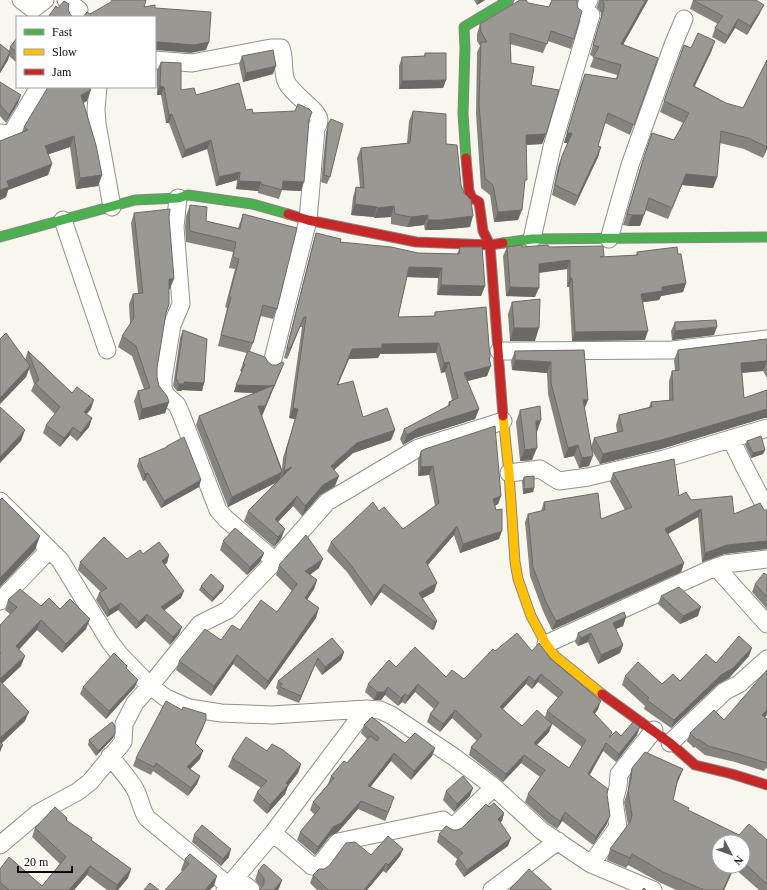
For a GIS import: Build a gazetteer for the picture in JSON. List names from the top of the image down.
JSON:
{
  "legend": ["Fast", "Slow", "Jam"],
  "scale_bar": "20 m",
  "north": "bottom right"
}
